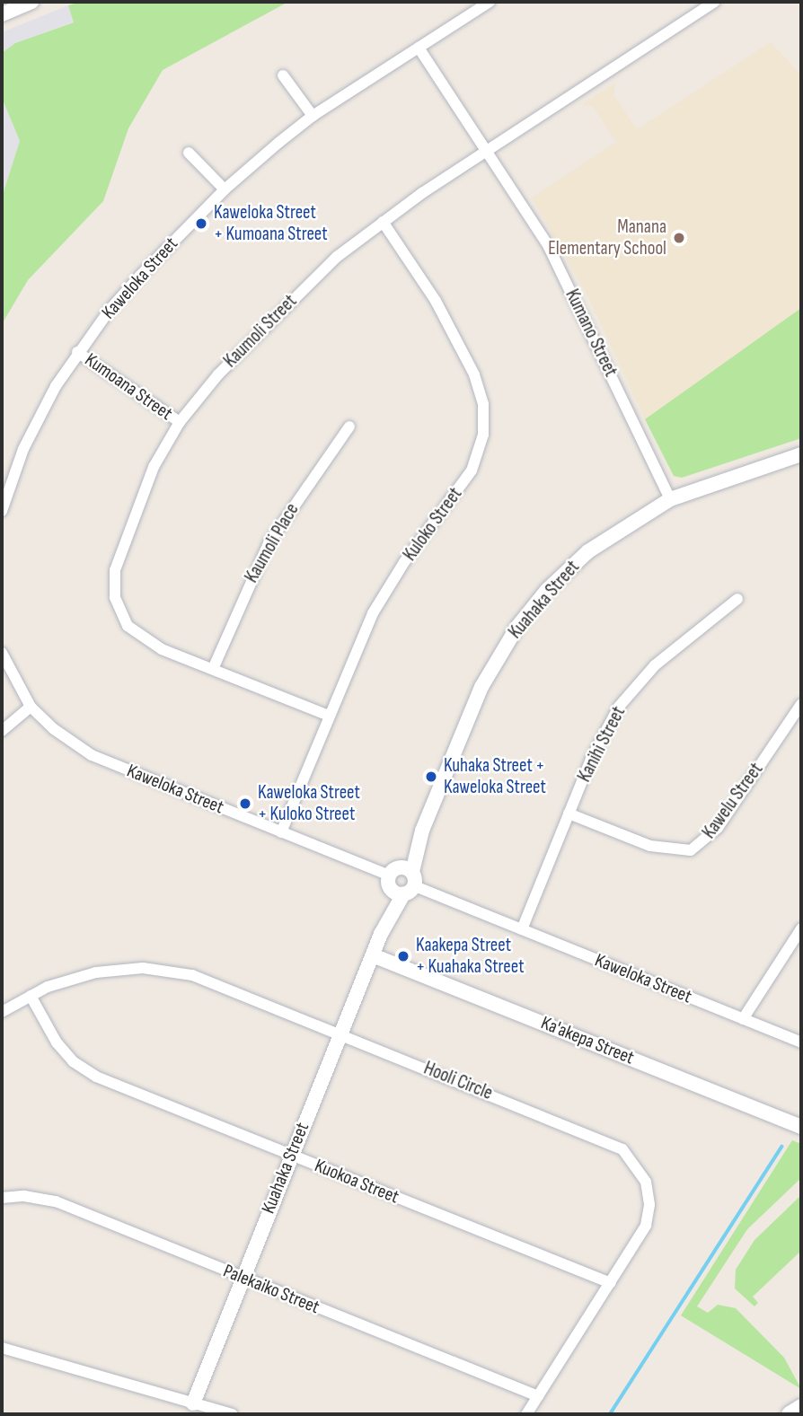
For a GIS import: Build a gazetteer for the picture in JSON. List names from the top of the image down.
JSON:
{
  "streets": {
    "street": [
      "Kaweloka Street",
      "Kaumoli Street",
      "Kumano Street",
      "Kumoana Street",
      "Kuloko Street",
      "Kaumoli Place",
      "Kuahaka Street",
      "Kanihi Street",
      "Kawelu Street",
      "Ka'akepa Street",
      "Hooli Circle",
      "Kuokoa Street",
      "Palekaiko Street"
    ]
  },
  "crossings": [
    ["Kaweloka Street", "Kumano Street"],
    ["Kaweloka Street", "Kumoana Street"],
    ["Kaweloka Street", "Kuloko Street"],
    ["Kaweloka Street", "Kuahaka Street"],
    ["Kaweloka Street", "Kanihi Street"],
    ["Kaumoli Street", "Kumano Street"],
    ["Kaumoli Street", "Kumoana Street"],
    ["Kaumoli Street", "Kuloko Street"],
    ["Kaumoli Street", "Kaumoli Place"],
    ["Kumano Street", "Kuahaka Street"],
    ["Kuahaka Street", "Ka'akepa Street"],
    ["Kuahaka Street", "Hooli Circle"],
    ["Kuahaka Street", "Kuokoa Street"],
    ["Kuahaka Street", "Palekaiko Street"],
    ["Kanihi Street", "Kawelu Street"],
    ["Hooli Circle", "Kuokoa Street"],
    ["Hooli Circle", "Palekaiko Street"]
  ],
  "places": [
    "Kaweloka Street + Kumoana Street",
    "Manana Elementary School",
    "Kuhaka Street + Kaweloka Street",
    "Kaweloka Street + Kuloko Street",
    "Kaakepa Street + Kuahaka Street"
  ]
}
